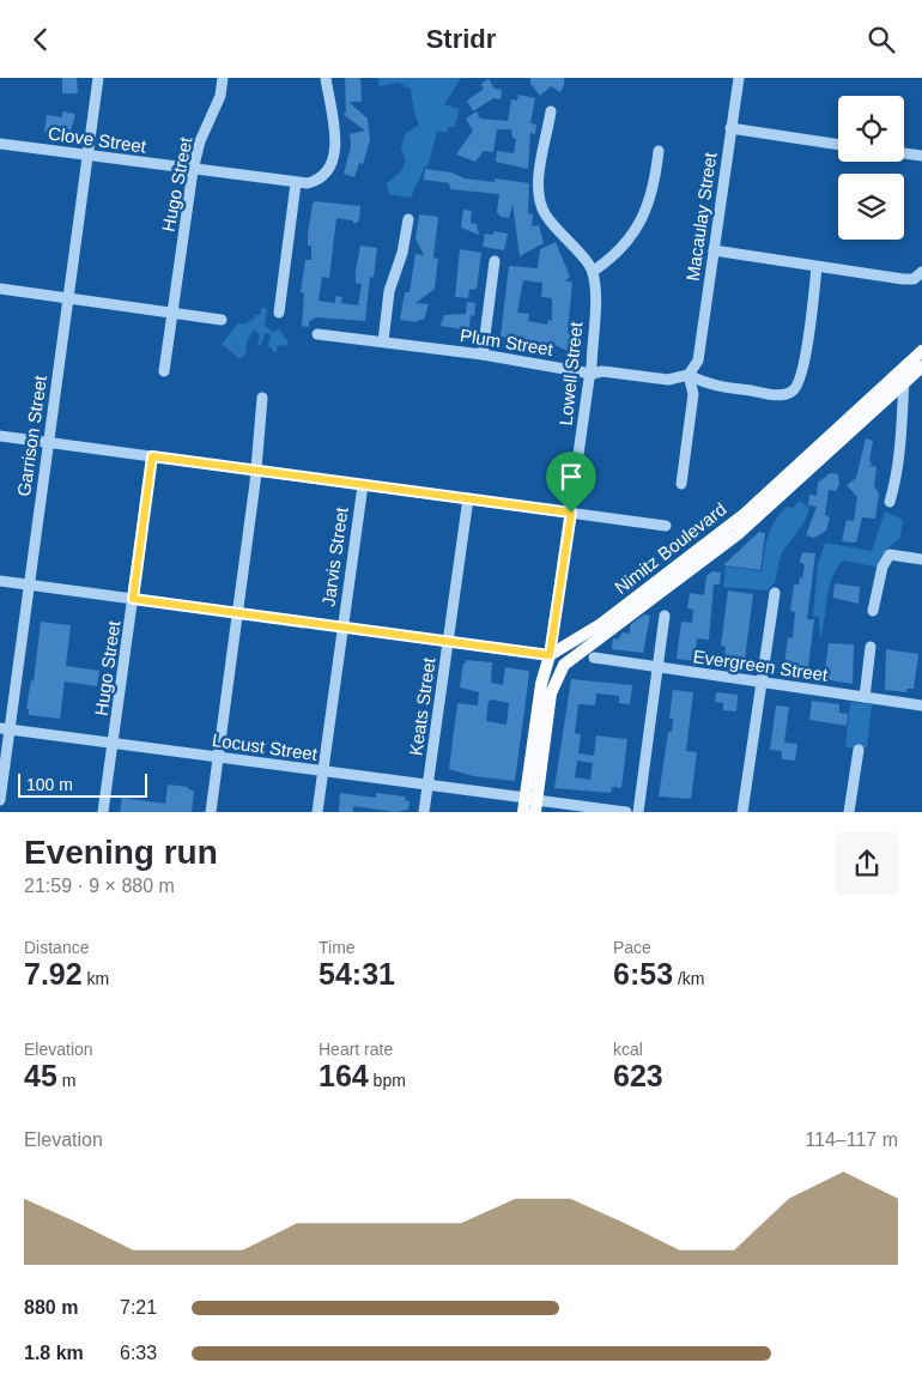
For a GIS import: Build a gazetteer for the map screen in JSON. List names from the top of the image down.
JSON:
{
  "streets": {
    "main road": ["Nimitz Boulevard"],
    "street": [
      "Clove Street",
      "Hugo Street",
      "Macaulay Street",
      "Plum Street",
      "Lowell Street",
      "Garrison Street",
      "Jarvis Street",
      "Evergreen Street",
      "Keats Street",
      "Locust Street"
    ]
  },
  "crossings": [
    ["Clove Street", "Hugo Street"],
    ["Clove Street", "Garrison Street"],
    ["Hugo Street", "Locust Street"],
    ["Macaulay Street", "Plum Street"],
    ["Plum Street", "Lowell Street"],
    ["Lowell Street", "Nimitz Boulevard"],
    ["Garrison Street", "Locust Street"],
    ["Nimitz Boulevard", "Locust Street"],
    ["Jarvis Street", "Locust Street"],
    ["Keats Street", "Locust Street"]
  ],
  "scale_bar": "100 m",
  "page": {
    "header": "Stridr",
    "scale": "100 m",
    "heading": ["Evening run", "21:59 · 9 × 880 m"],
    "stats": [
      ["Distance", "7.92 km"],
      ["Time", "54:31"],
      ["Pace", "6:53 /km"],
      ["Elevation", "45 m"],
      ["Heart rate", "164 bpm"],
      ["kcal", "623"]
    ],
    "chart": ["Elevation", "114–117 m"],
    "list": [
      {
        "name": "880 m",
        "note": "7:21"
      },
      {
        "name": "1.8 km",
        "note": "6:33"
      }
    ]
  }
}
